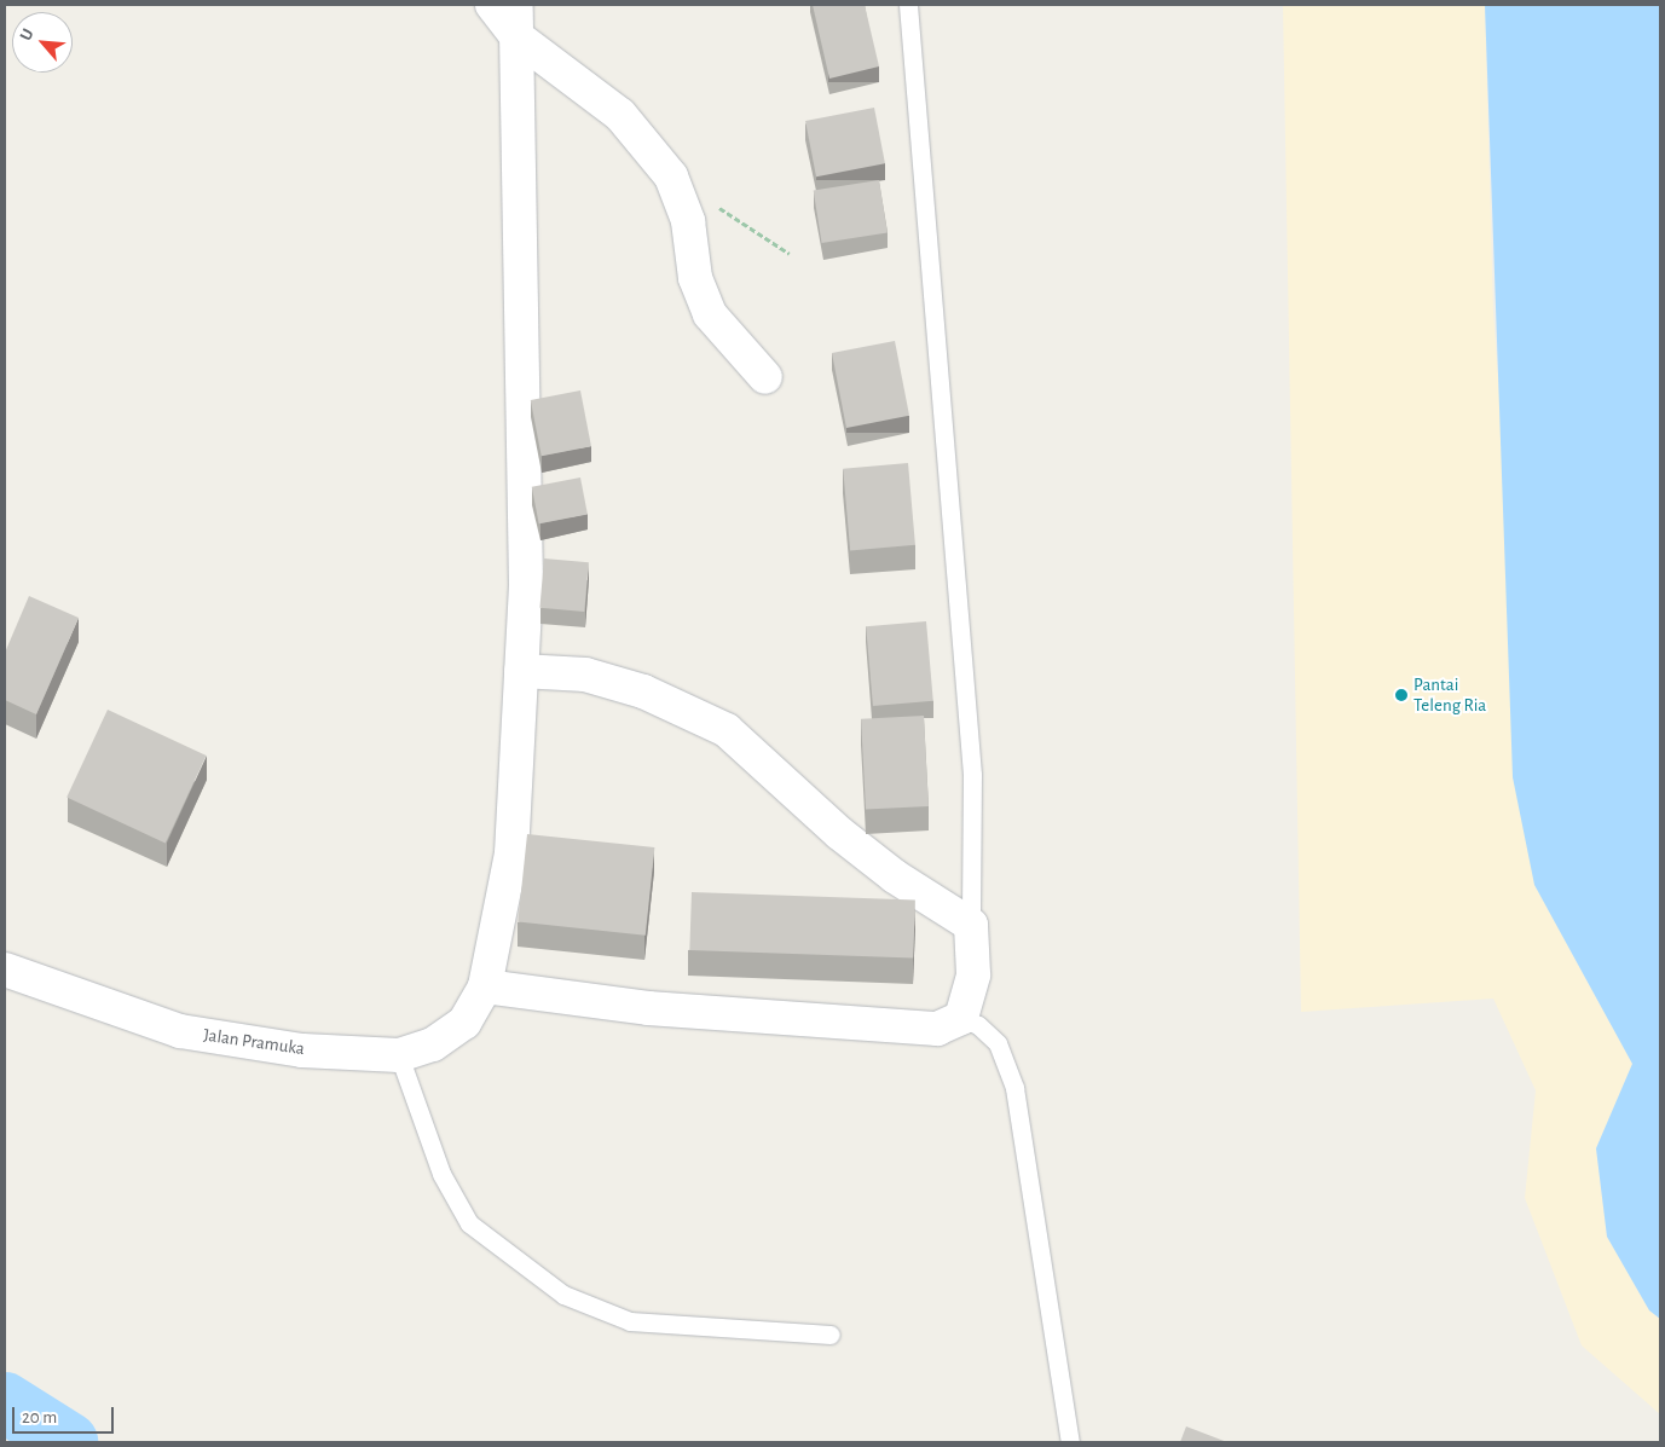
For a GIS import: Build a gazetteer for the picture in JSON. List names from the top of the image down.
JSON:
{
  "streets": {
    "street": ["Jalan Pramuka"]
  },
  "places": ["Pantai Teleng Ria"],
  "scale_bar": "20 m",
  "north": "top left"
}
